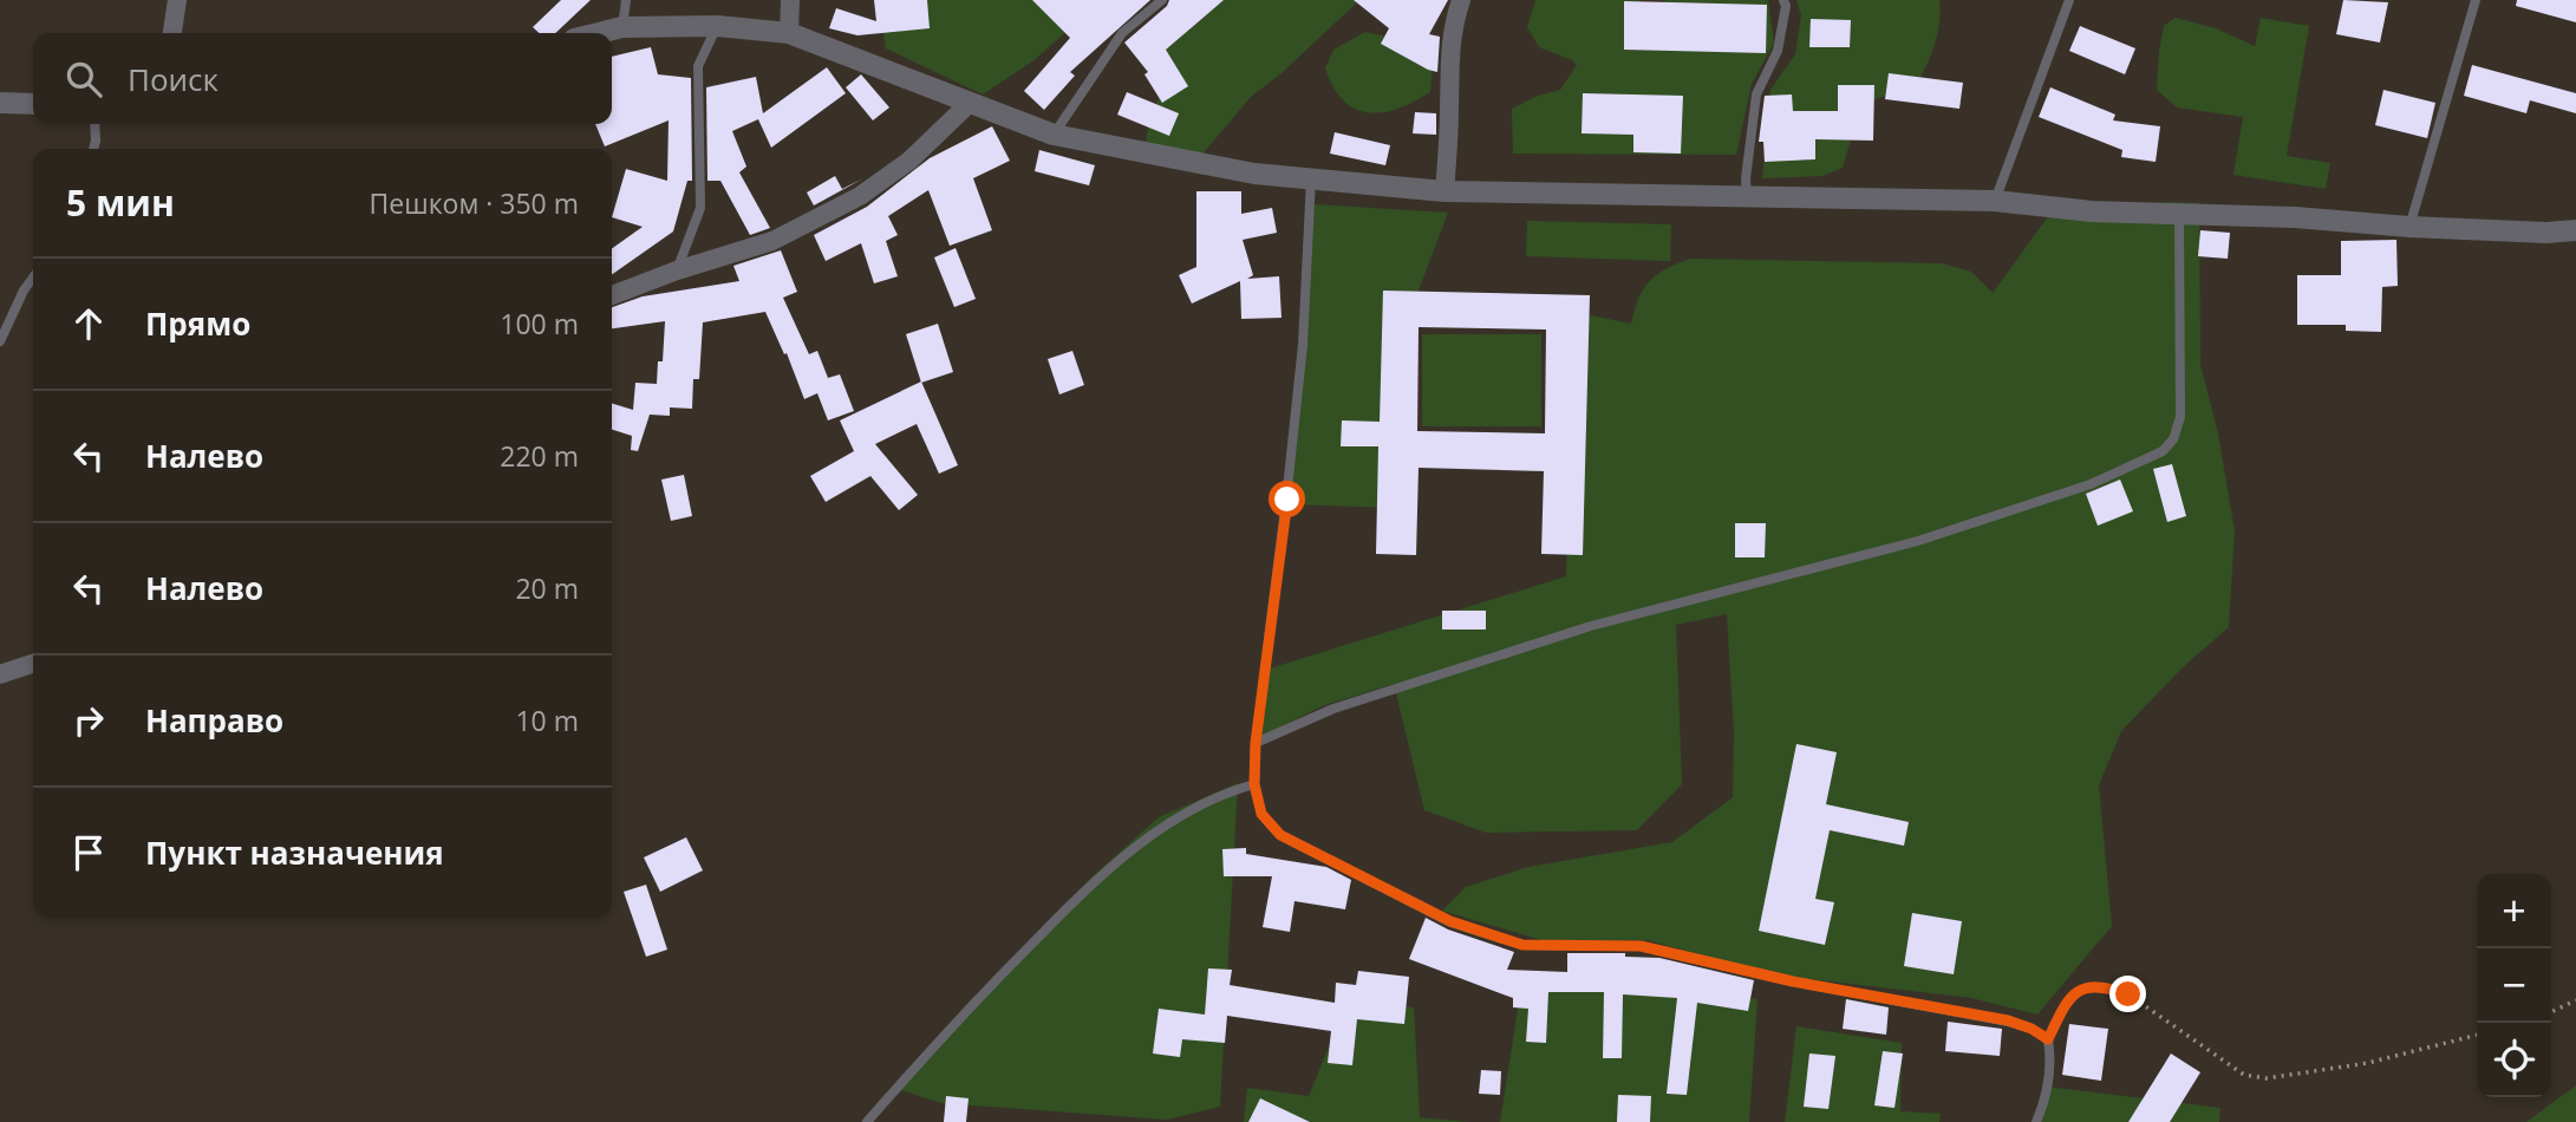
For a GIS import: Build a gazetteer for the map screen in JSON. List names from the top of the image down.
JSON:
{
  "page": {
    "search": "Поиск",
    "heading": ["5 мин", "Пешком · 350 m"],
    "list": [
      ["Прямо", "100 m"],
      ["Налево", "220 m"],
      ["Налево", "20 m"],
      ["Направо", "10 m"],
      "Пункт назначения"
    ],
    "map_buttons": ["+", "−"]
  }
}
